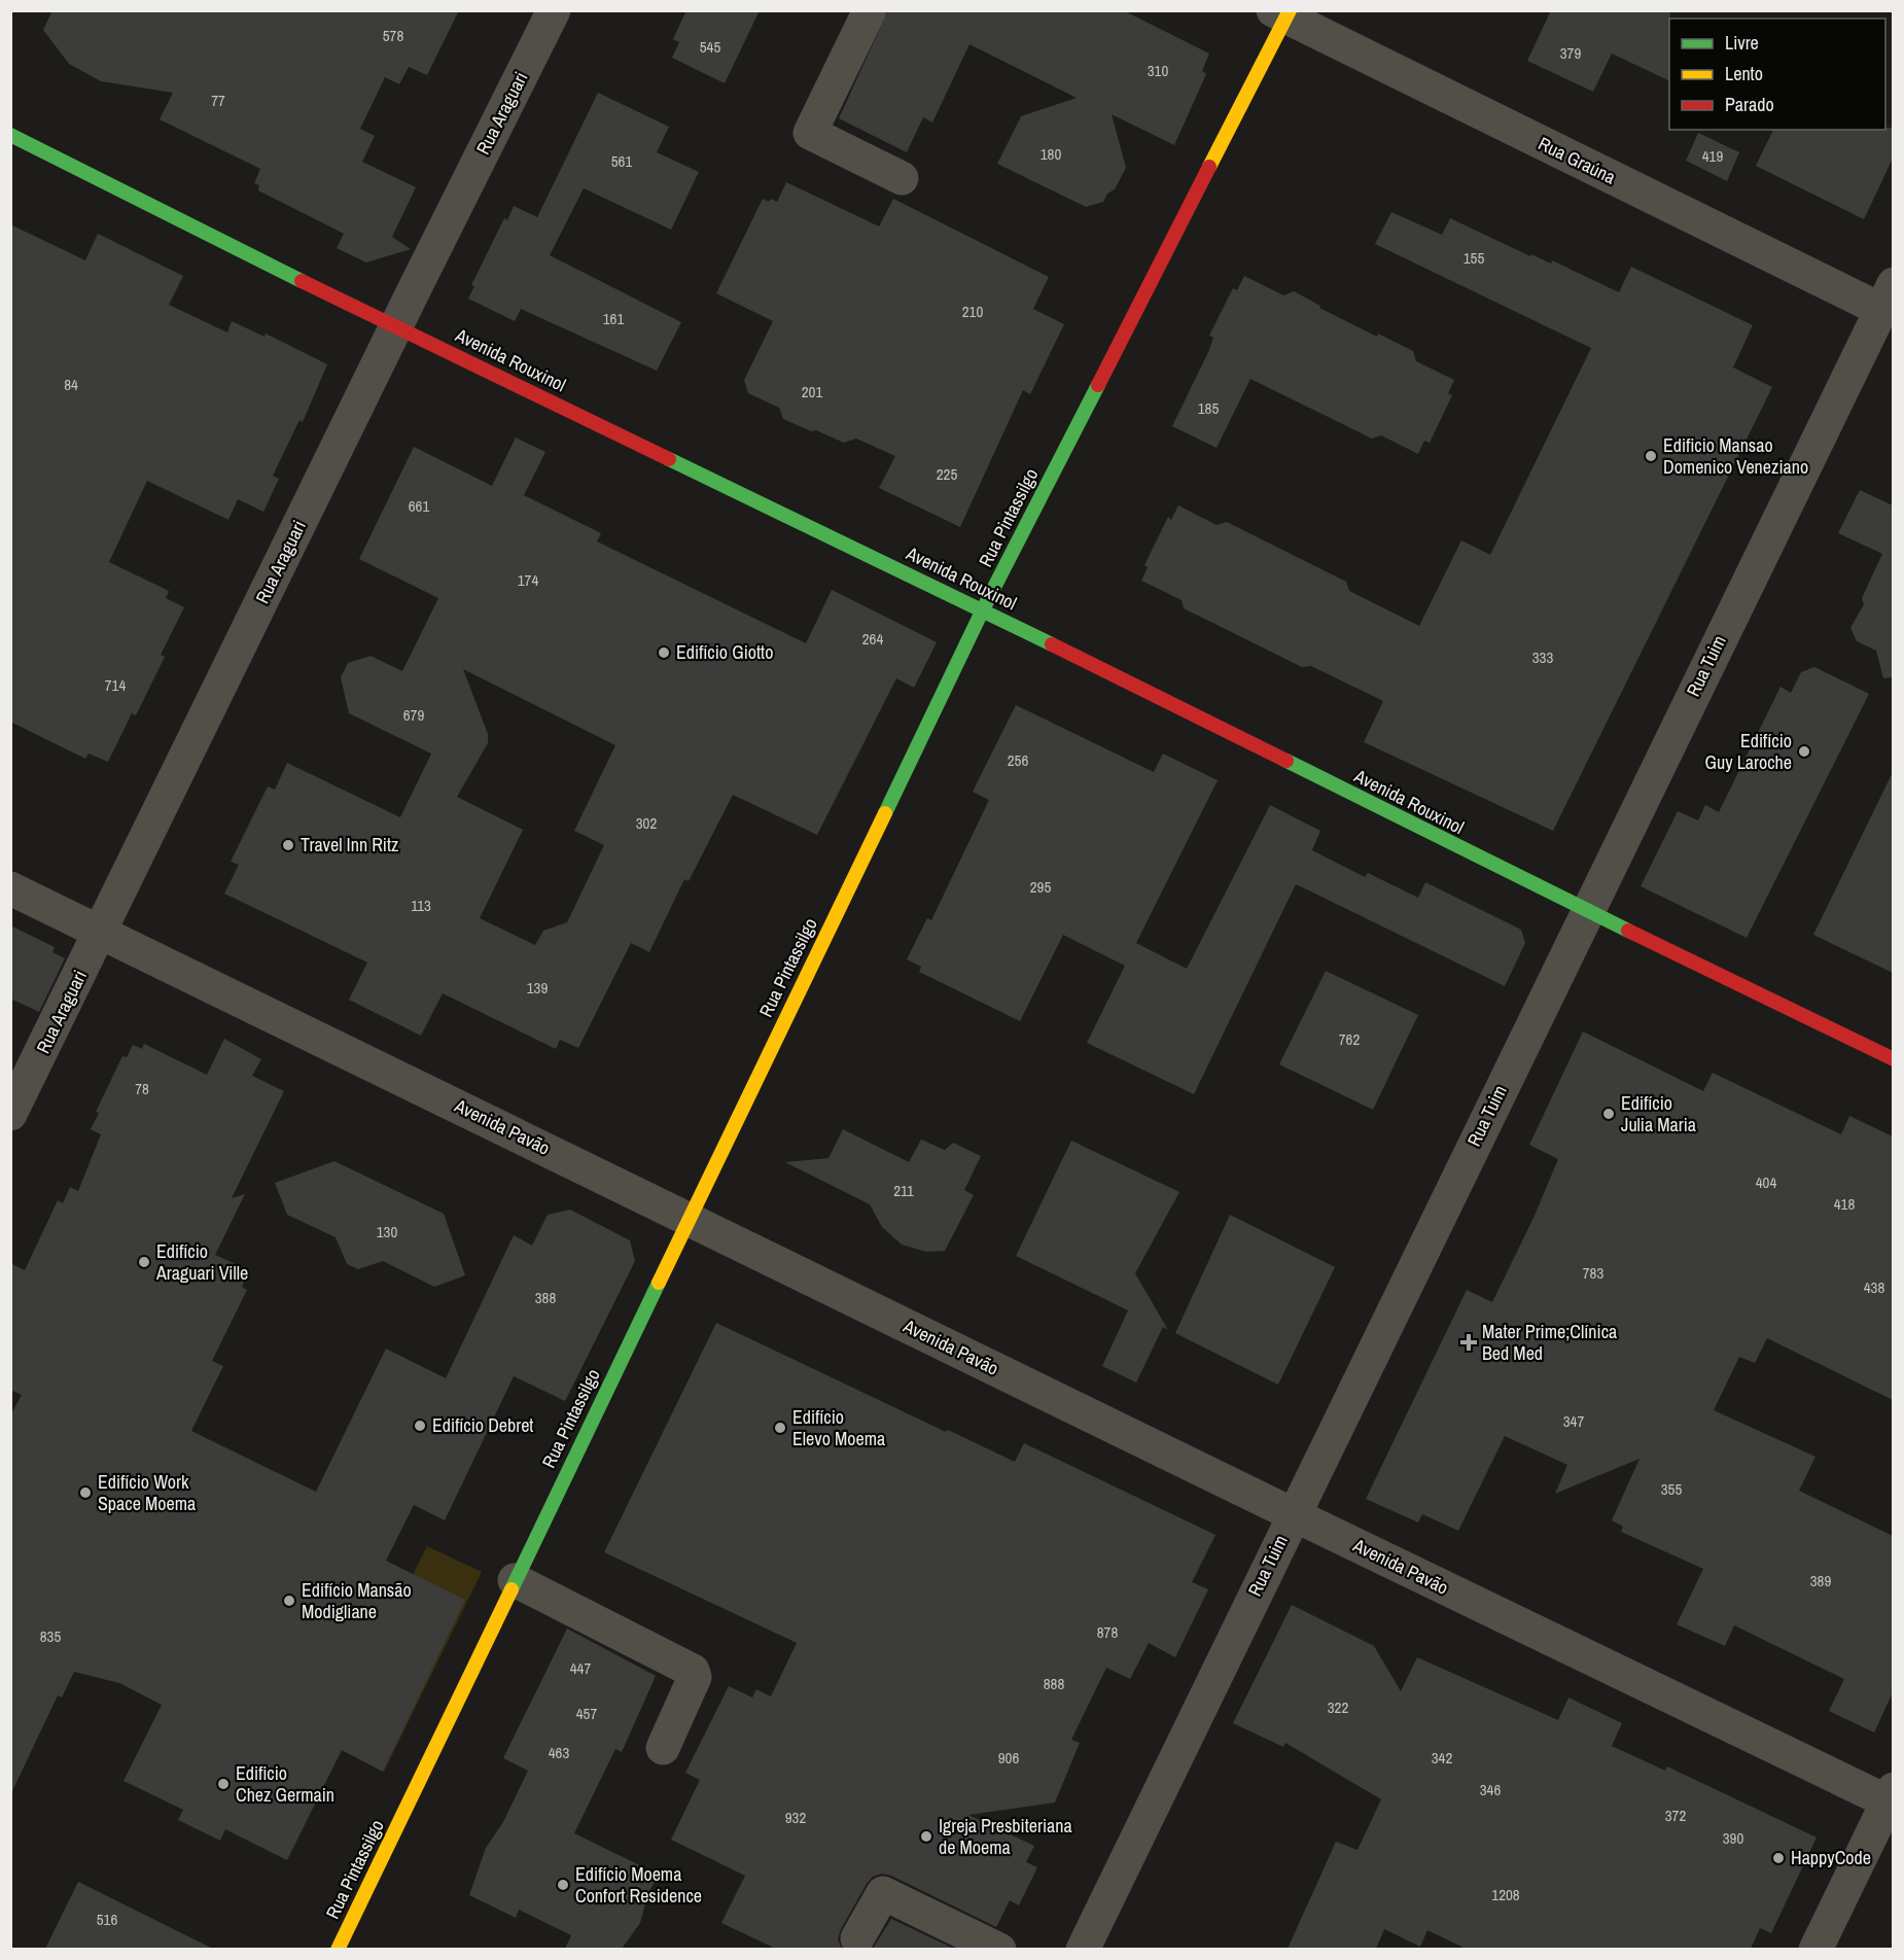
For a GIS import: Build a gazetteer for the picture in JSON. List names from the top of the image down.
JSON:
{
  "streets": {
    "street": [
      "Rua Araguari",
      "Rua Graúna",
      "Avenida Rouxinol",
      "Rua Pintassilgo",
      "Rua Tuim",
      "Avenida Pavão"
    ]
  },
  "crossings": [
    ["Rua Araguari", "Avenida Rouxinol"],
    ["Rua Araguari", "Avenida Pavão"],
    ["Rua Graúna", "Rua Pintassilgo"],
    ["Rua Graúna", "Rua Tuim"],
    ["Avenida Rouxinol", "Rua Pintassilgo"],
    ["Avenida Rouxinol", "Rua Tuim"],
    ["Rua Pintassilgo", "Avenida Pavão"],
    ["Rua Tuim", "Avenida Pavão"]
  ],
  "places": {
    "other": [
      "Edificio Mansao Domenico Veneziano",
      "Edifício Giotto",
      "Edifício Guy Laroche",
      "Travel Inn Ritz",
      "Edifício Julia Maria",
      "Edifício Araguari Ville",
      "Edifício Debret",
      "Edifício Elevo Moema",
      "Edifício Work Space Moema",
      "Edifício Mansão Modigliane",
      "Edificio Chez Germain",
      "Igreja Presbiteriana de Moema",
      "HappyCode",
      "Edifício Moema Confort Residence"
    ],
    "health": ["Mater Prime;Clínica Bed Med"]
  },
  "house_numbers": [
    "578",
    "545",
    "379",
    "310",
    "77",
    "180",
    "419",
    "561",
    "155",
    "210",
    "161",
    "84",
    "201",
    "185",
    "225",
    "661",
    "174",
    "264",
    "333",
    "714",
    "679",
    "256",
    "302",
    "295",
    "113",
    "139",
    "762",
    "78",
    "404",
    "211",
    "418",
    "130",
    "783",
    "438",
    "388",
    "347",
    "355",
    "389",
    "878",
    "835",
    "447",
    "888",
    "322",
    "457",
    "463",
    "906",
    "342",
    "346",
    "372",
    "932",
    "390",
    "1208",
    "516"
  ],
  "legend": ["Livre", "Lento", "Parado"]
}
